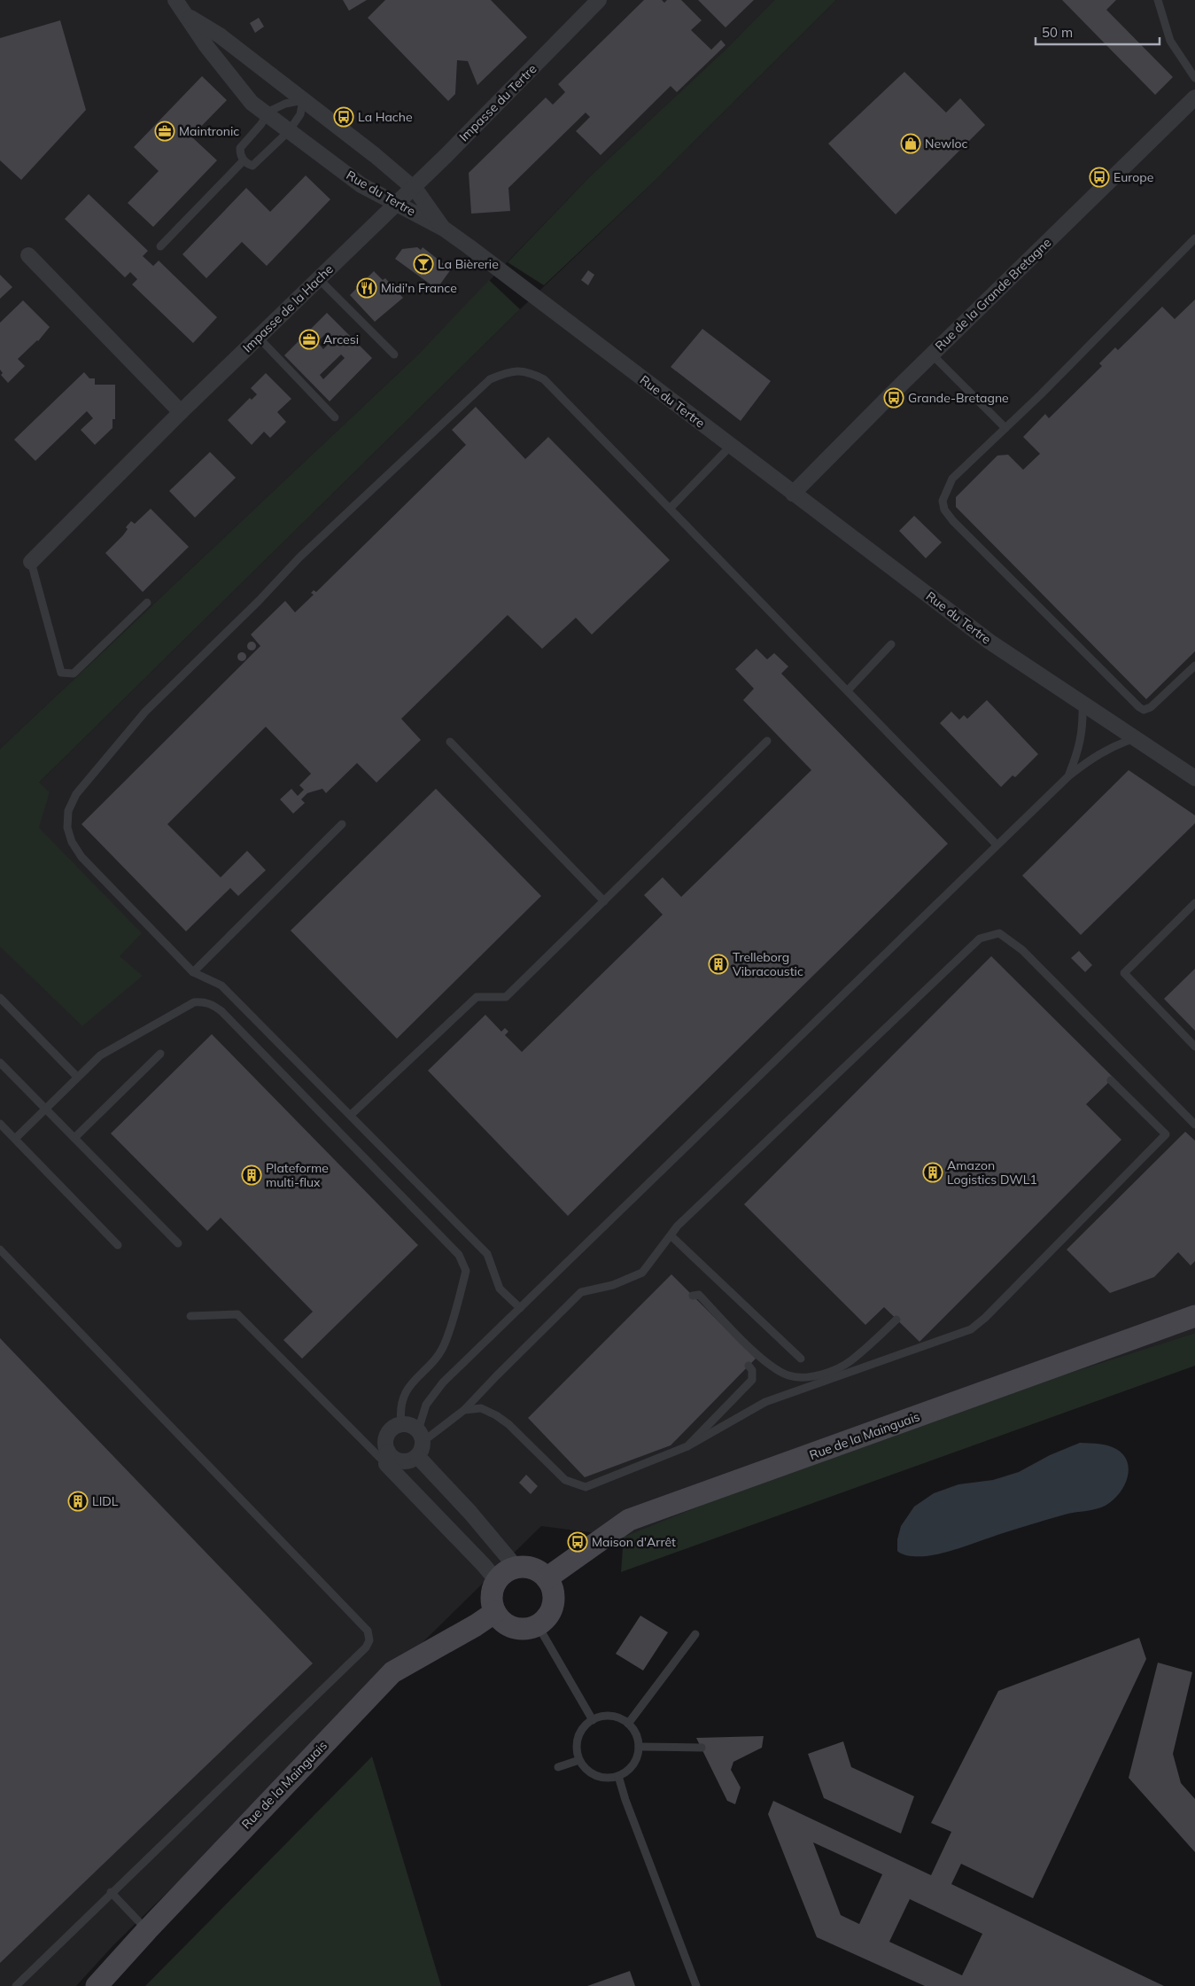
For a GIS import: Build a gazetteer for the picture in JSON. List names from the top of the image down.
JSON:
{
  "streets": {
    "street": [
      "Impasse du Tertre",
      "Rue du Tertre",
      "Rue de la Grande Bretagne",
      "Impasse de la Hache",
      "Rue de la Mainguais"
    ]
  },
  "crossings": [
    ["Impasse du Tertre", "Rue du Tertre"],
    ["Impasse du Tertre", "Impasse de la Hache"],
    ["Rue du Tertre", "Rue de la Grande Bretagne"],
    ["Rue du Tertre", "Impasse de la Hache"]
  ],
  "places": {
    "bus stop": [
      "La Hache",
      "Europe",
      "Grande-Bretagne",
      "Maison d'Arrêt"
    ],
    "office": ["Maintronic", "Arcesi"],
    "shop": ["Newloc"],
    "bar": ["La Bièrerie"],
    "restaurant": ["Midi'n France"],
    "building": [
      "Trelleborg Vibracoustic",
      "Amazon Logistics DWL1",
      "Plateforme multi-flux",
      "LIDL"
    ]
  },
  "scale_bar": "50 m"
}
